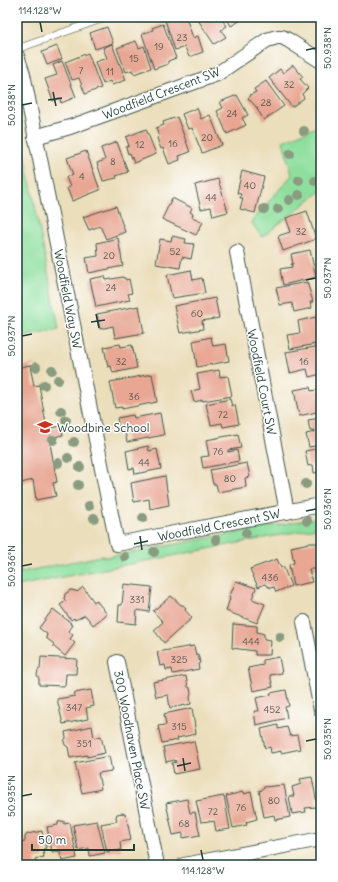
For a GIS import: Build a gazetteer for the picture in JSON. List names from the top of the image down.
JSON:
{
  "streets": {
    "street": [
      "Woodfield Crescent SW",
      "Woodfield Way SW",
      "Woodfield Court SW",
      "300 Woodhaven Place SW"
    ]
  },
  "crossings": [
    ["Woodfield Crescent SW", "Woodfield Way SW"],
    ["Woodfield Crescent SW", "Woodfield Court SW"]
  ],
  "places": {
    "school or university": ["Woodbine School"]
  },
  "house_numbers": [
    "23",
    "19",
    "15",
    "7",
    "11",
    "32",
    "28",
    "24",
    "20",
    "16",
    "12",
    "8",
    "4",
    "40",
    "44",
    "32",
    "52",
    "20",
    "24",
    "60",
    "32",
    "16",
    "36",
    "72",
    "76",
    "44",
    "80",
    "436",
    "331",
    "444",
    "325",
    "347",
    "452",
    "315",
    "351",
    "80",
    "76",
    "72",
    "68"
  ],
  "scale_bar": "50 m",
  "coordinates": [
    "114.128°W",
    "50.938°N",
    "50.937°N",
    "50.936°N",
    "50.935°N"
  ]
}
